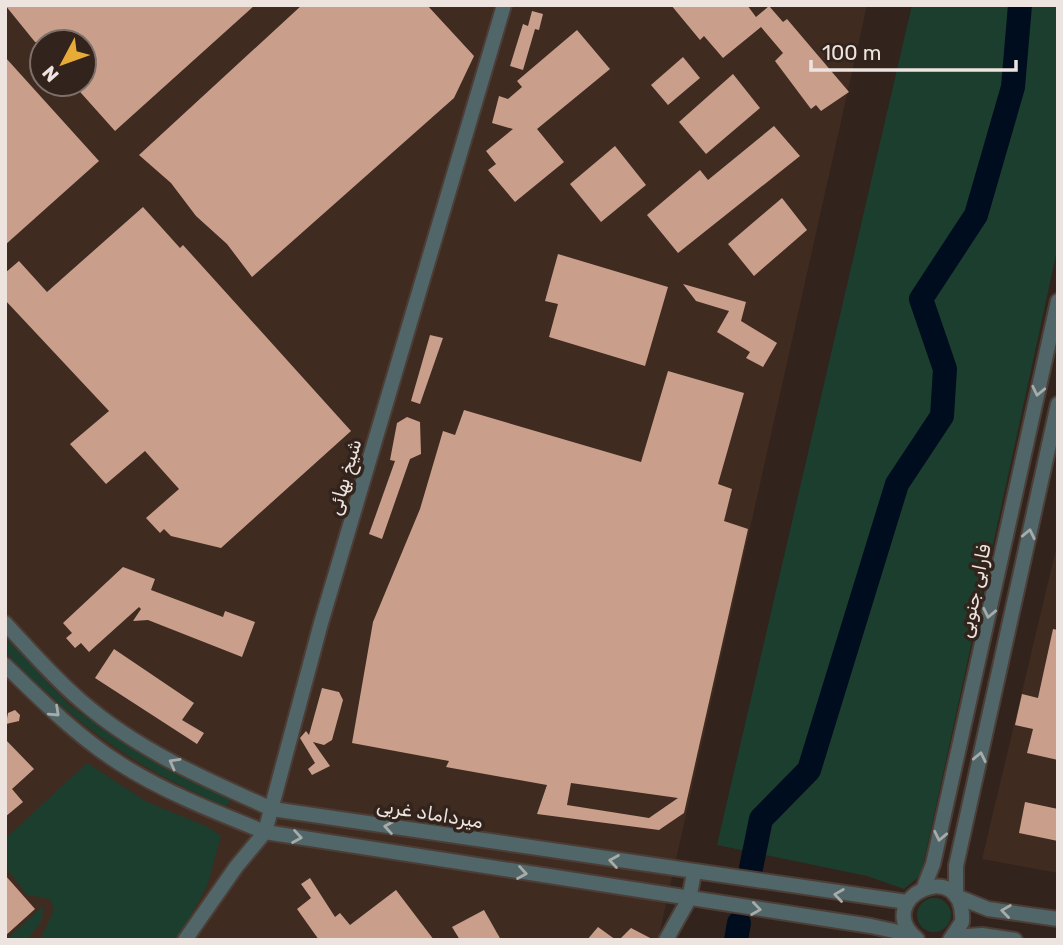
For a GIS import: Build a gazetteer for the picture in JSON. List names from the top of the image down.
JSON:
{
  "streets": {
    "street": ["شیخ بهائی", "فارابی جنوبی", "میرداماد غربی"]
  },
  "crossings": [
    ["شیخ بهائی", "میرداماد غربی"]
  ],
  "scale_bar": "100 m",
  "north": "bottom left"
}
